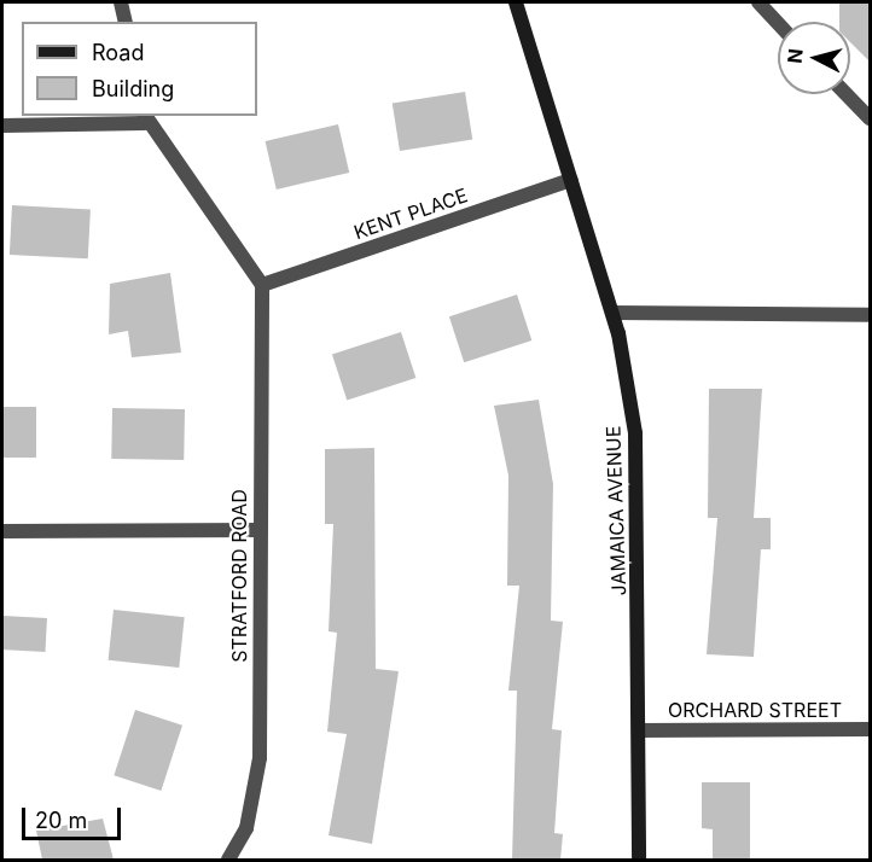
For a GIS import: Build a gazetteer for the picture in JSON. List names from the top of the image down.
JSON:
{
  "streets": {
    "street": [
      "KENT PLACE",
      "JAMAICA AVENUE",
      "STRATFORD ROAD",
      "ORCHARD STREET"
    ]
  },
  "crossings": [
    ["KENT PLACE", "JAMAICA AVENUE"],
    ["KENT PLACE", "STRATFORD ROAD"],
    ["JAMAICA AVENUE", "ORCHARD STREET"]
  ],
  "legend": ["Road", "Building"],
  "scale_bar": "20 m",
  "north": "left"
}
